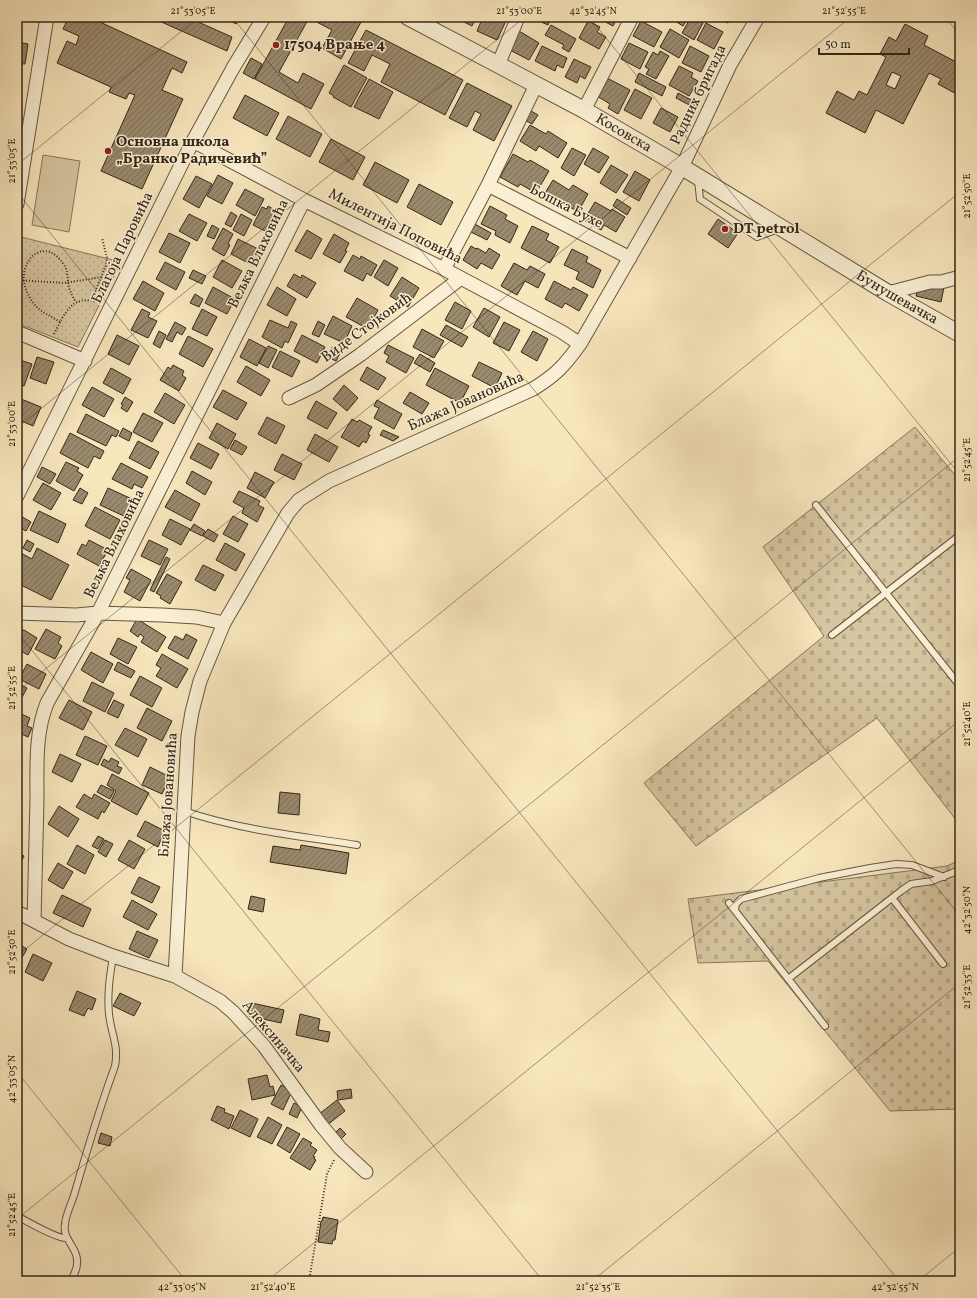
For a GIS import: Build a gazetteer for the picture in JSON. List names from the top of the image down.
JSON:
{
  "streets": {
    "street": [
      "Радних бригада",
      "Косовска",
      "Бошка Бухе",
      "Милентија Поповића",
      "Благоја Паровића",
      "Вељка Влаховића",
      "Бунушевачка",
      "Виде Стојковић",
      "Блажа Јовановића",
      "Алексиначка"
    ]
  },
  "crossings": [
    ["Радних бригада", "Косовска"],
    ["Радних бригада", "Блажа Јовановића"],
    ["Косовска", "Бунушевачка"],
    ["Косовска", "Блажа Јовановића"],
    ["Бошка Бухе", "Блажа Јовановића"],
    ["Милентија Поповића", "Благоја Паровића"],
    ["Милентија Поповића", "Вељка Влаховића"],
    ["Милентија Поповића", "Виде Стојковић"],
    ["Милентија Поповића", "Блажа Јовановића"],
    ["Вељка Влаховића", "Алексиначка"],
    ["Блажа Јовановића", "Алексиначка"]
  ],
  "places": ["17504 Врање 4", "Основна школа „Бранко Радичевић”", "DT petrol"],
  "scale_bar": "50 m",
  "coordinates": [
    "21°53'05\"E",
    "21°53'00\"E",
    "42°32'45\"N",
    "21°52'55\"E",
    "21°52'50\"E",
    "21°52'45\"E",
    "21°52'40\"E",
    "42°32'50\"N",
    "21°52'35\"E",
    "42°33'05\"N",
    "42°32'55\"N"
  ]
}
